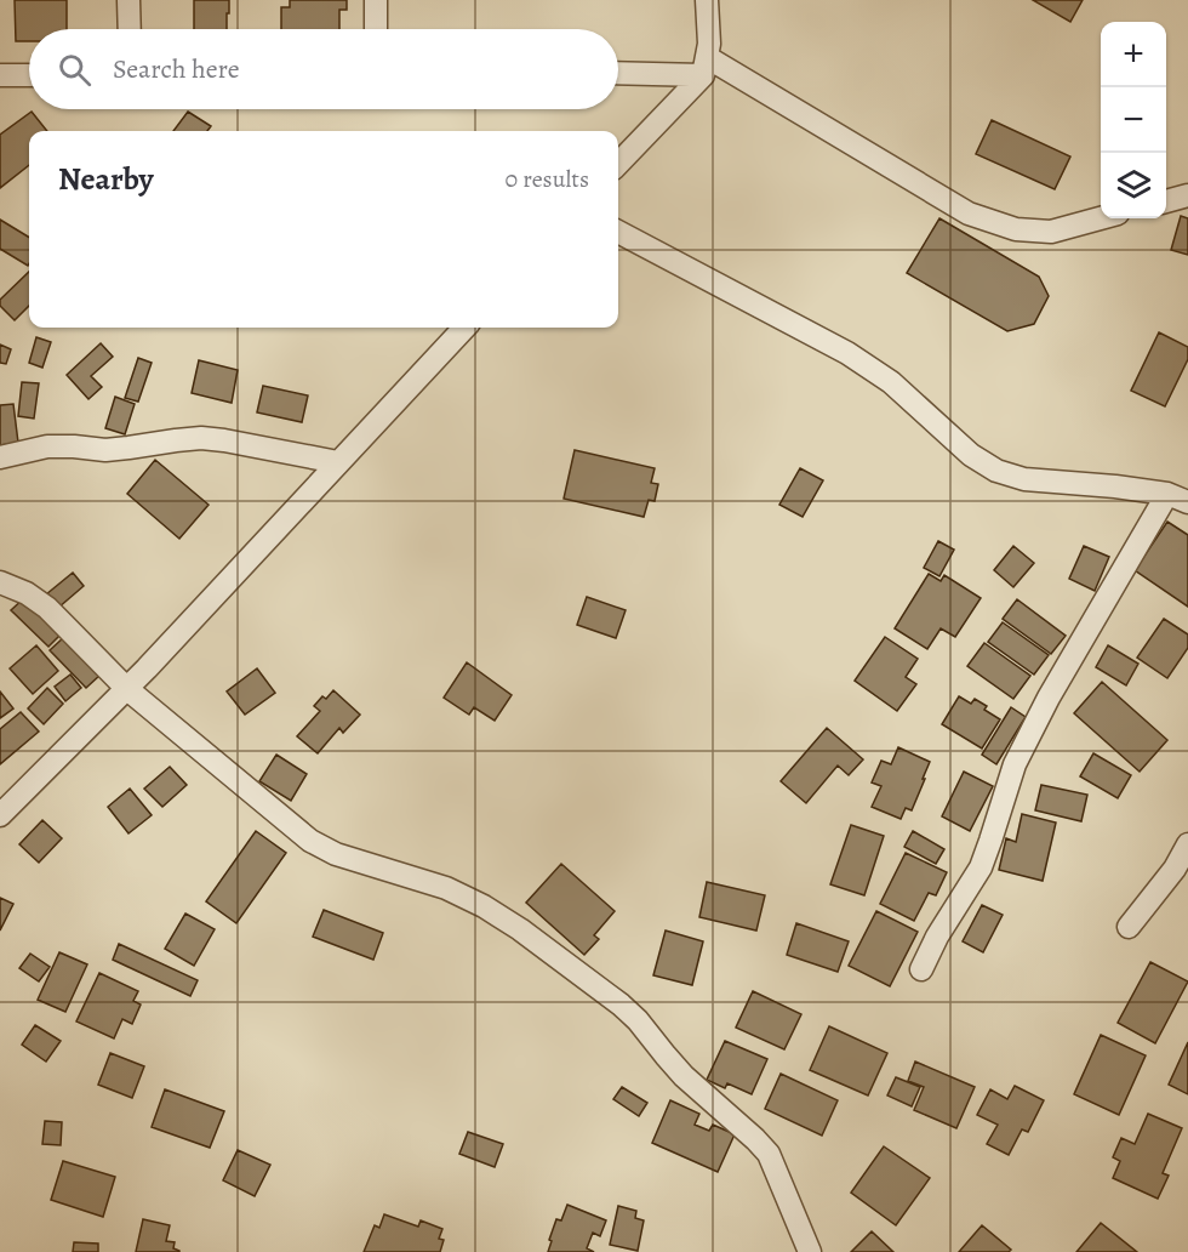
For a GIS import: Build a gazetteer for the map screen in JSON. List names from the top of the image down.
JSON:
{
  "page": {
    "map_buttons": ["+", "−"],
    "search": "Search here",
    "heading": ["Nearby", "0 results"]
  }
}
